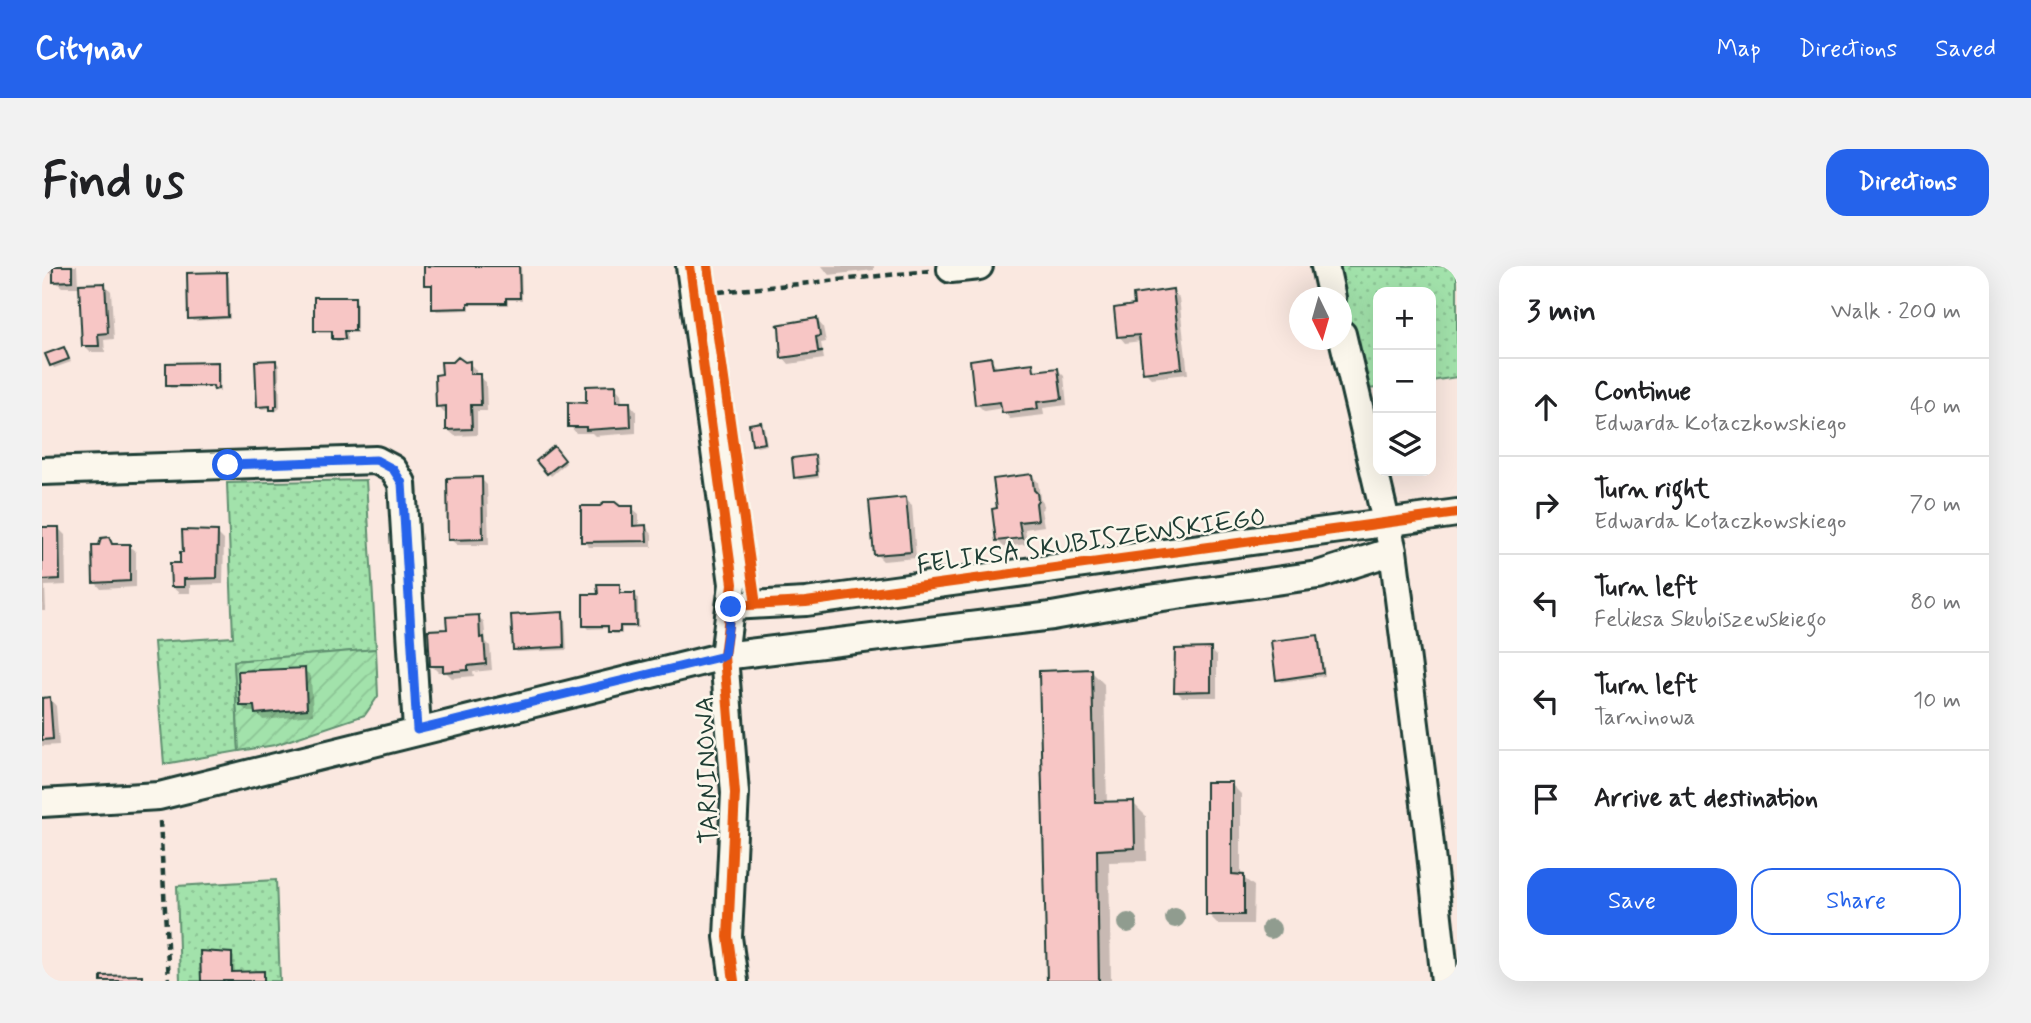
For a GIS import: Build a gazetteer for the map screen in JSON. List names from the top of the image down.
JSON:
{
  "streets": {
    "street": ["FELIKSA SKUBISZEWSKIEGO", "TARNINOWA"]
  },
  "crossings": [
    ["FELIKSA SKUBISZEWSKIEGO", "TARNINOWA"]
  ],
  "north": "bottom",
  "page": {
    "header": "Citynav",
    "nav": ["Map", "Directions", "Saved"],
    "buttons": [
      "Directions",
      ["Save", "Share"]
    ],
    "title": "Find us",
    "heading": ["3 min", "Walk · 200 m"],
    "map_buttons": ["+", "−"],
    "list": [
      ["Continue", "Edwarda Kołaczkowskiego", "40 m"],
      ["Turn right", "Edwarda Kołaczkowskiego", "70 m"],
      ["Turn left", "Feliksa Skubiszewskiego", "80 m"],
      ["Turn left", "Tarninowa", "10 m"],
      "Arrive at destination"
    ]
  }
}
